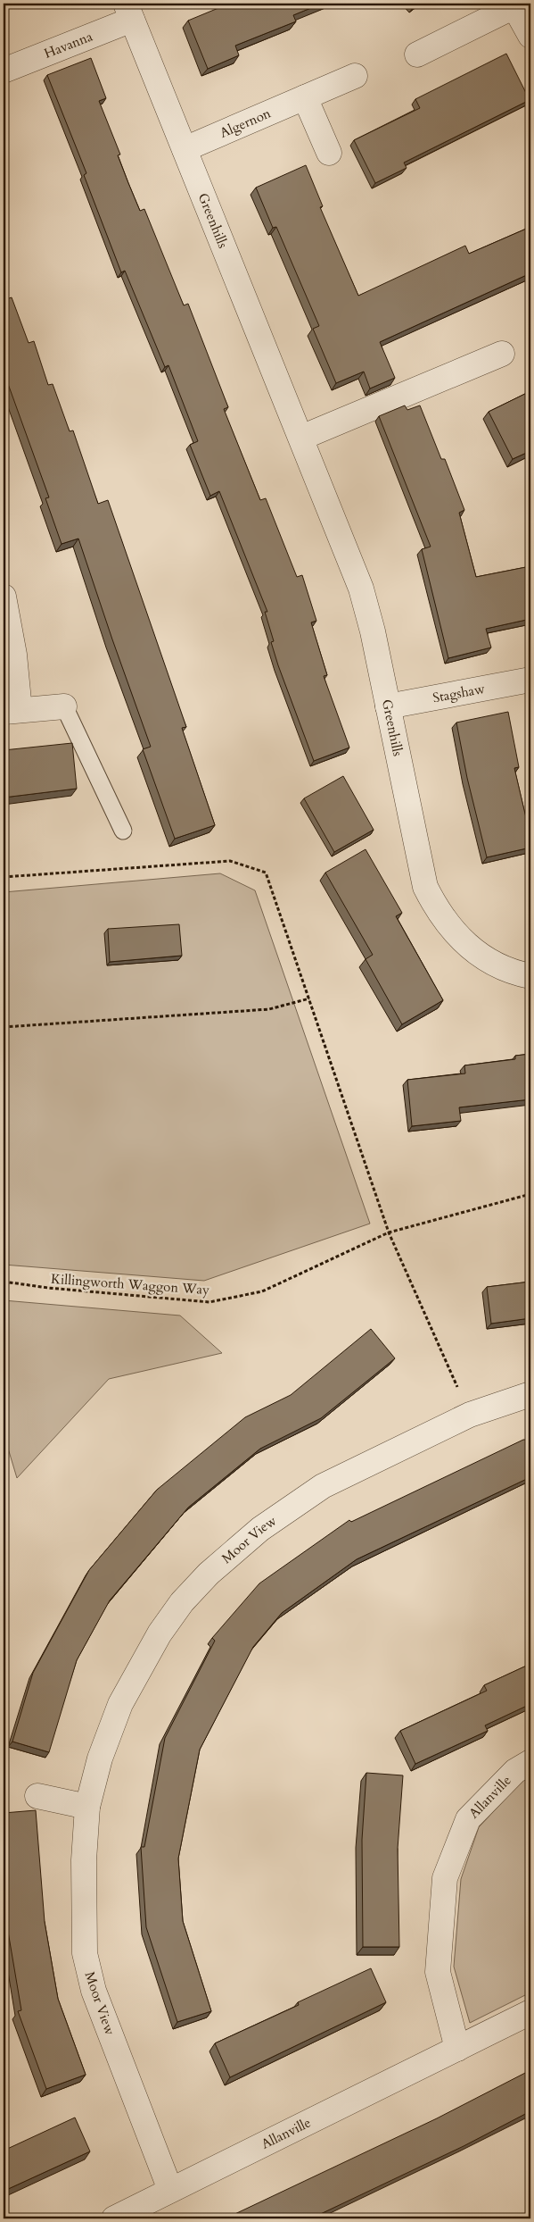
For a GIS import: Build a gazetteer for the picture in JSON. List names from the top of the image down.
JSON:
{
  "streets": {
    "street": [
      "Havanna",
      "Algernon",
      "Greenhills",
      "Stagshaw",
      "Moor View",
      "Allanville"
    ],
    "path": ["Killingworth Waggon Way"]
  },
  "crossings": [
    ["Havanna", "Greenhills"],
    ["Algernon", "Greenhills"],
    ["Greenhills", "Stagshaw"],
    ["Moor View", "Allanville"]
  ]
}
